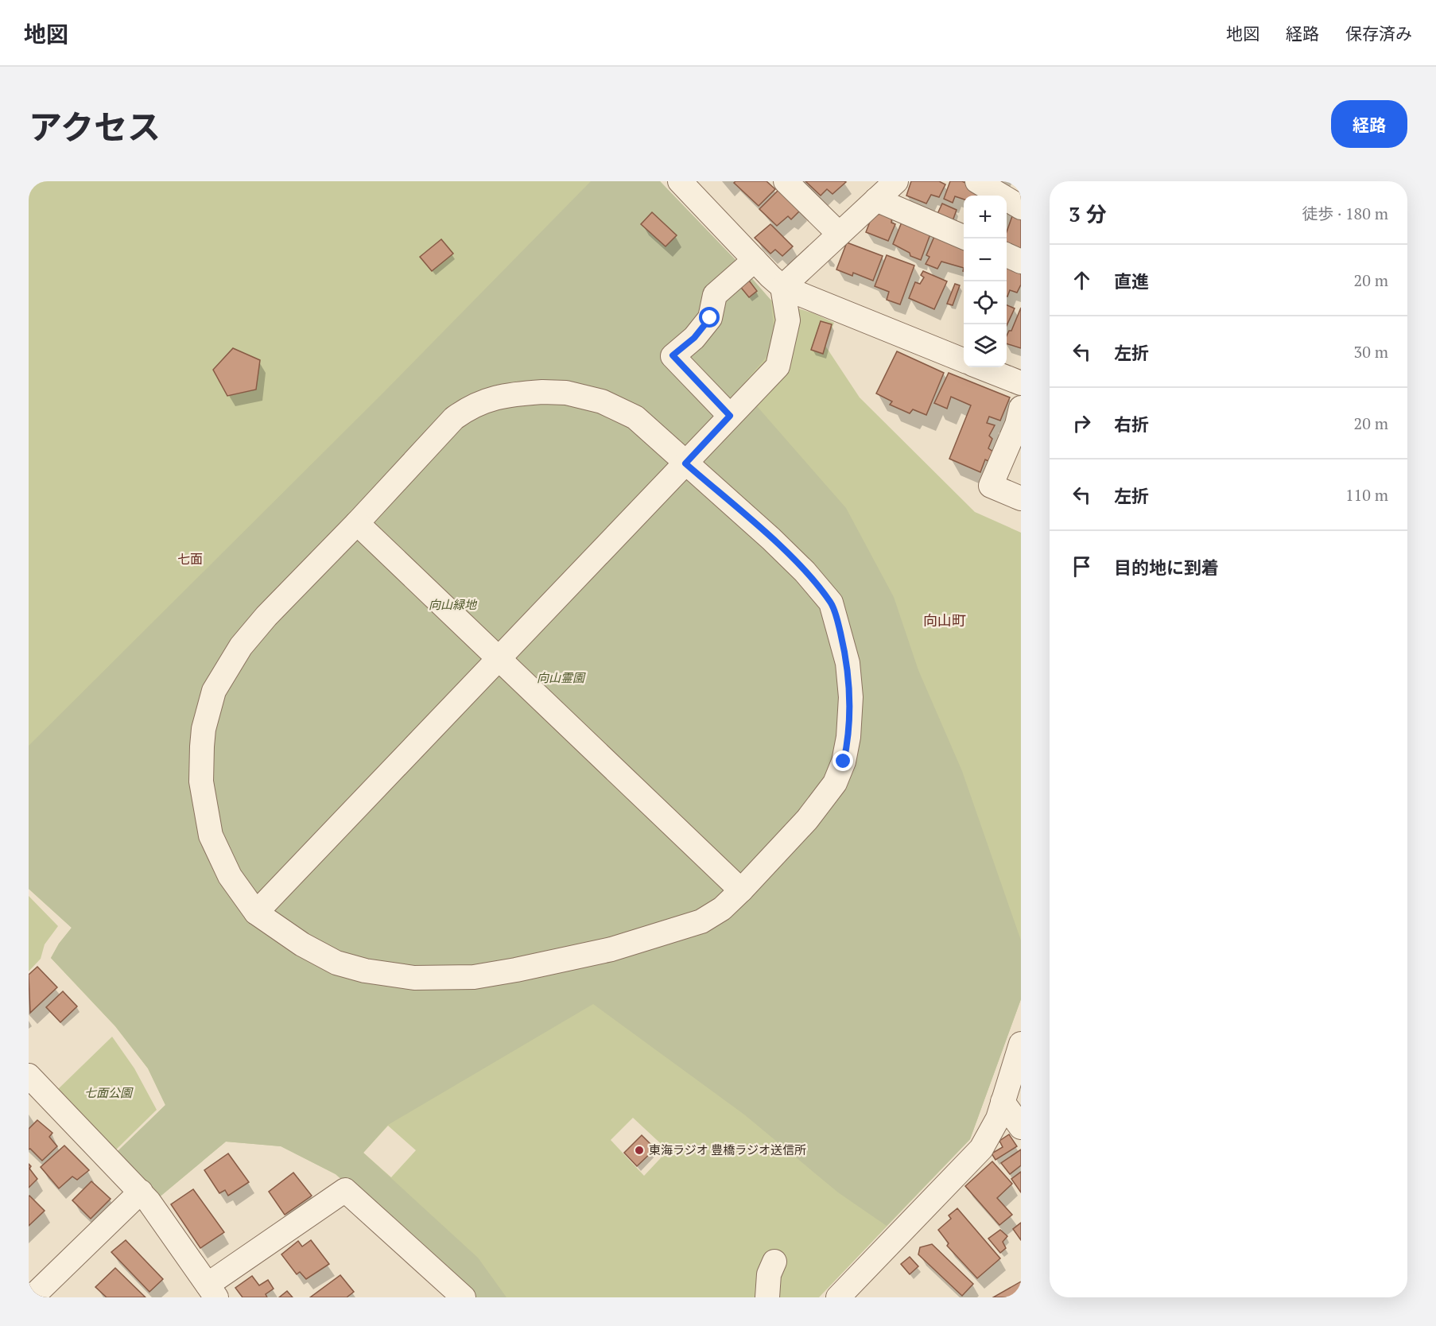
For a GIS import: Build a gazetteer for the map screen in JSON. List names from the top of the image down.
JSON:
{
  "districts": ["七面", "向山町"],
  "parks": ["向山緑地", "向山霊園", "七面公園"],
  "places": ["東海ラジオ 豊橋ラジオ送信所"],
  "page": {
    "header": "地図",
    "nav": ["地図", "経路", "保存済み"],
    "title": "アクセス",
    "buttons": "経路",
    "heading": ["3 分", "徒歩 · 180 m"],
    "map_buttons": ["+", "−"],
    "list": [
      ["直進", "20 m"],
      ["左折", "30 m"],
      ["右折", "20 m"],
      ["左折", "110 m"],
      "目的地に到着"
    ]
  }
}
